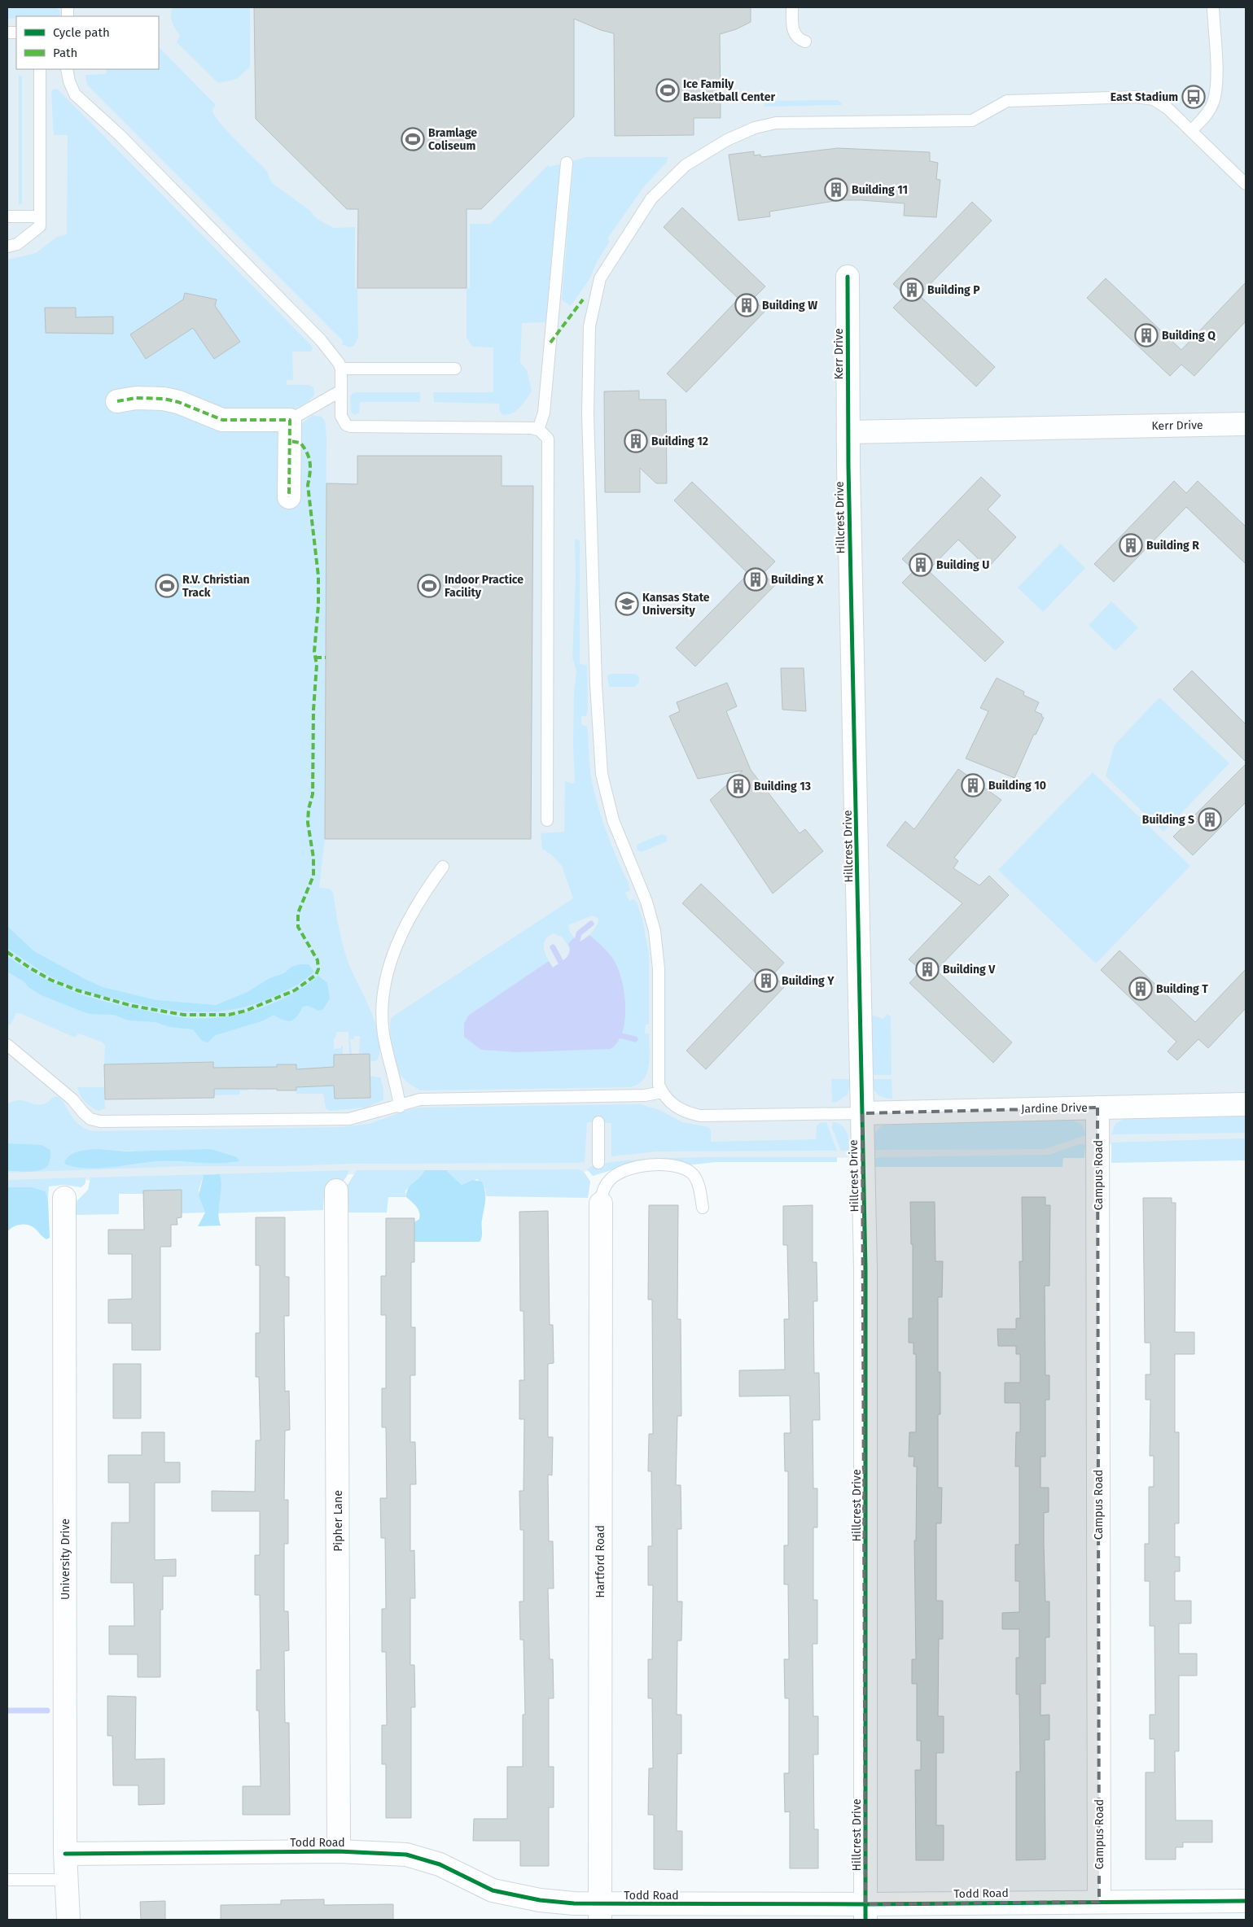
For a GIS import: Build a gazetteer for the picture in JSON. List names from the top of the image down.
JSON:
{
  "streets": {
    "street": [
      "Kerr Drive",
      "Hillcrest Drive",
      "Jardine Drive",
      "Campus Road",
      "Pipher Lane",
      "University Drive",
      "Hartford Road",
      "Todd Road"
    ]
  },
  "crossings": [
    ["Kerr Drive", "Hillcrest Drive"],
    ["Hillcrest Drive", "Jardine Drive"],
    ["Hillcrest Drive", "Todd Road"],
    ["Jardine Drive", "Campus Road"],
    ["Campus Road", "Todd Road"],
    ["Pipher Lane", "Todd Road"],
    ["University Drive", "Todd Road"],
    ["Hartford Road", "Todd Road"]
  ],
  "places": {
    "sports": [
      "Ice Family Basketball Center",
      "Bramlage Coliseum",
      "R.V. Christian Track",
      "Indoor Practice Facility"
    ],
    "bus stop": ["East Stadium"],
    "building": [
      "Building 11",
      "Building P",
      "Building W",
      "Building Q",
      "Building 12",
      "Building R",
      "Building U",
      "Building X",
      "Building 10",
      "Building 13",
      "Building S",
      "Building V",
      "Building Y",
      "Building T"
    ],
    "school or university": ["Kansas State University"]
  },
  "legend": ["Cycle path", "Path"]
}
